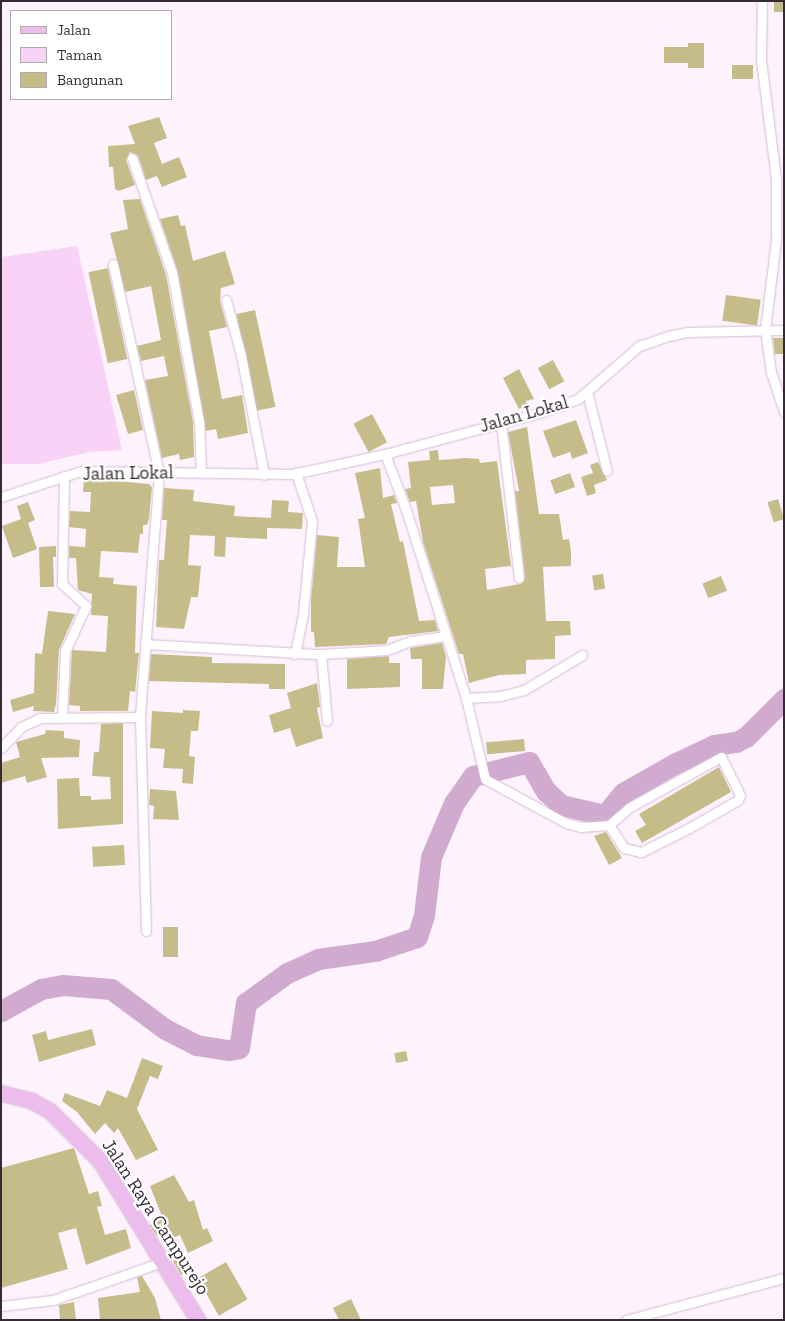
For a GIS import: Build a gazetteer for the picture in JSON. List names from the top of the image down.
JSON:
{
  "streets": {
    "main road": ["Jalan Raya Campurejo"],
    "street": ["Jalan Lokal"]
  },
  "legend": ["Jalan", "Taman", "Bangunan"]
}
